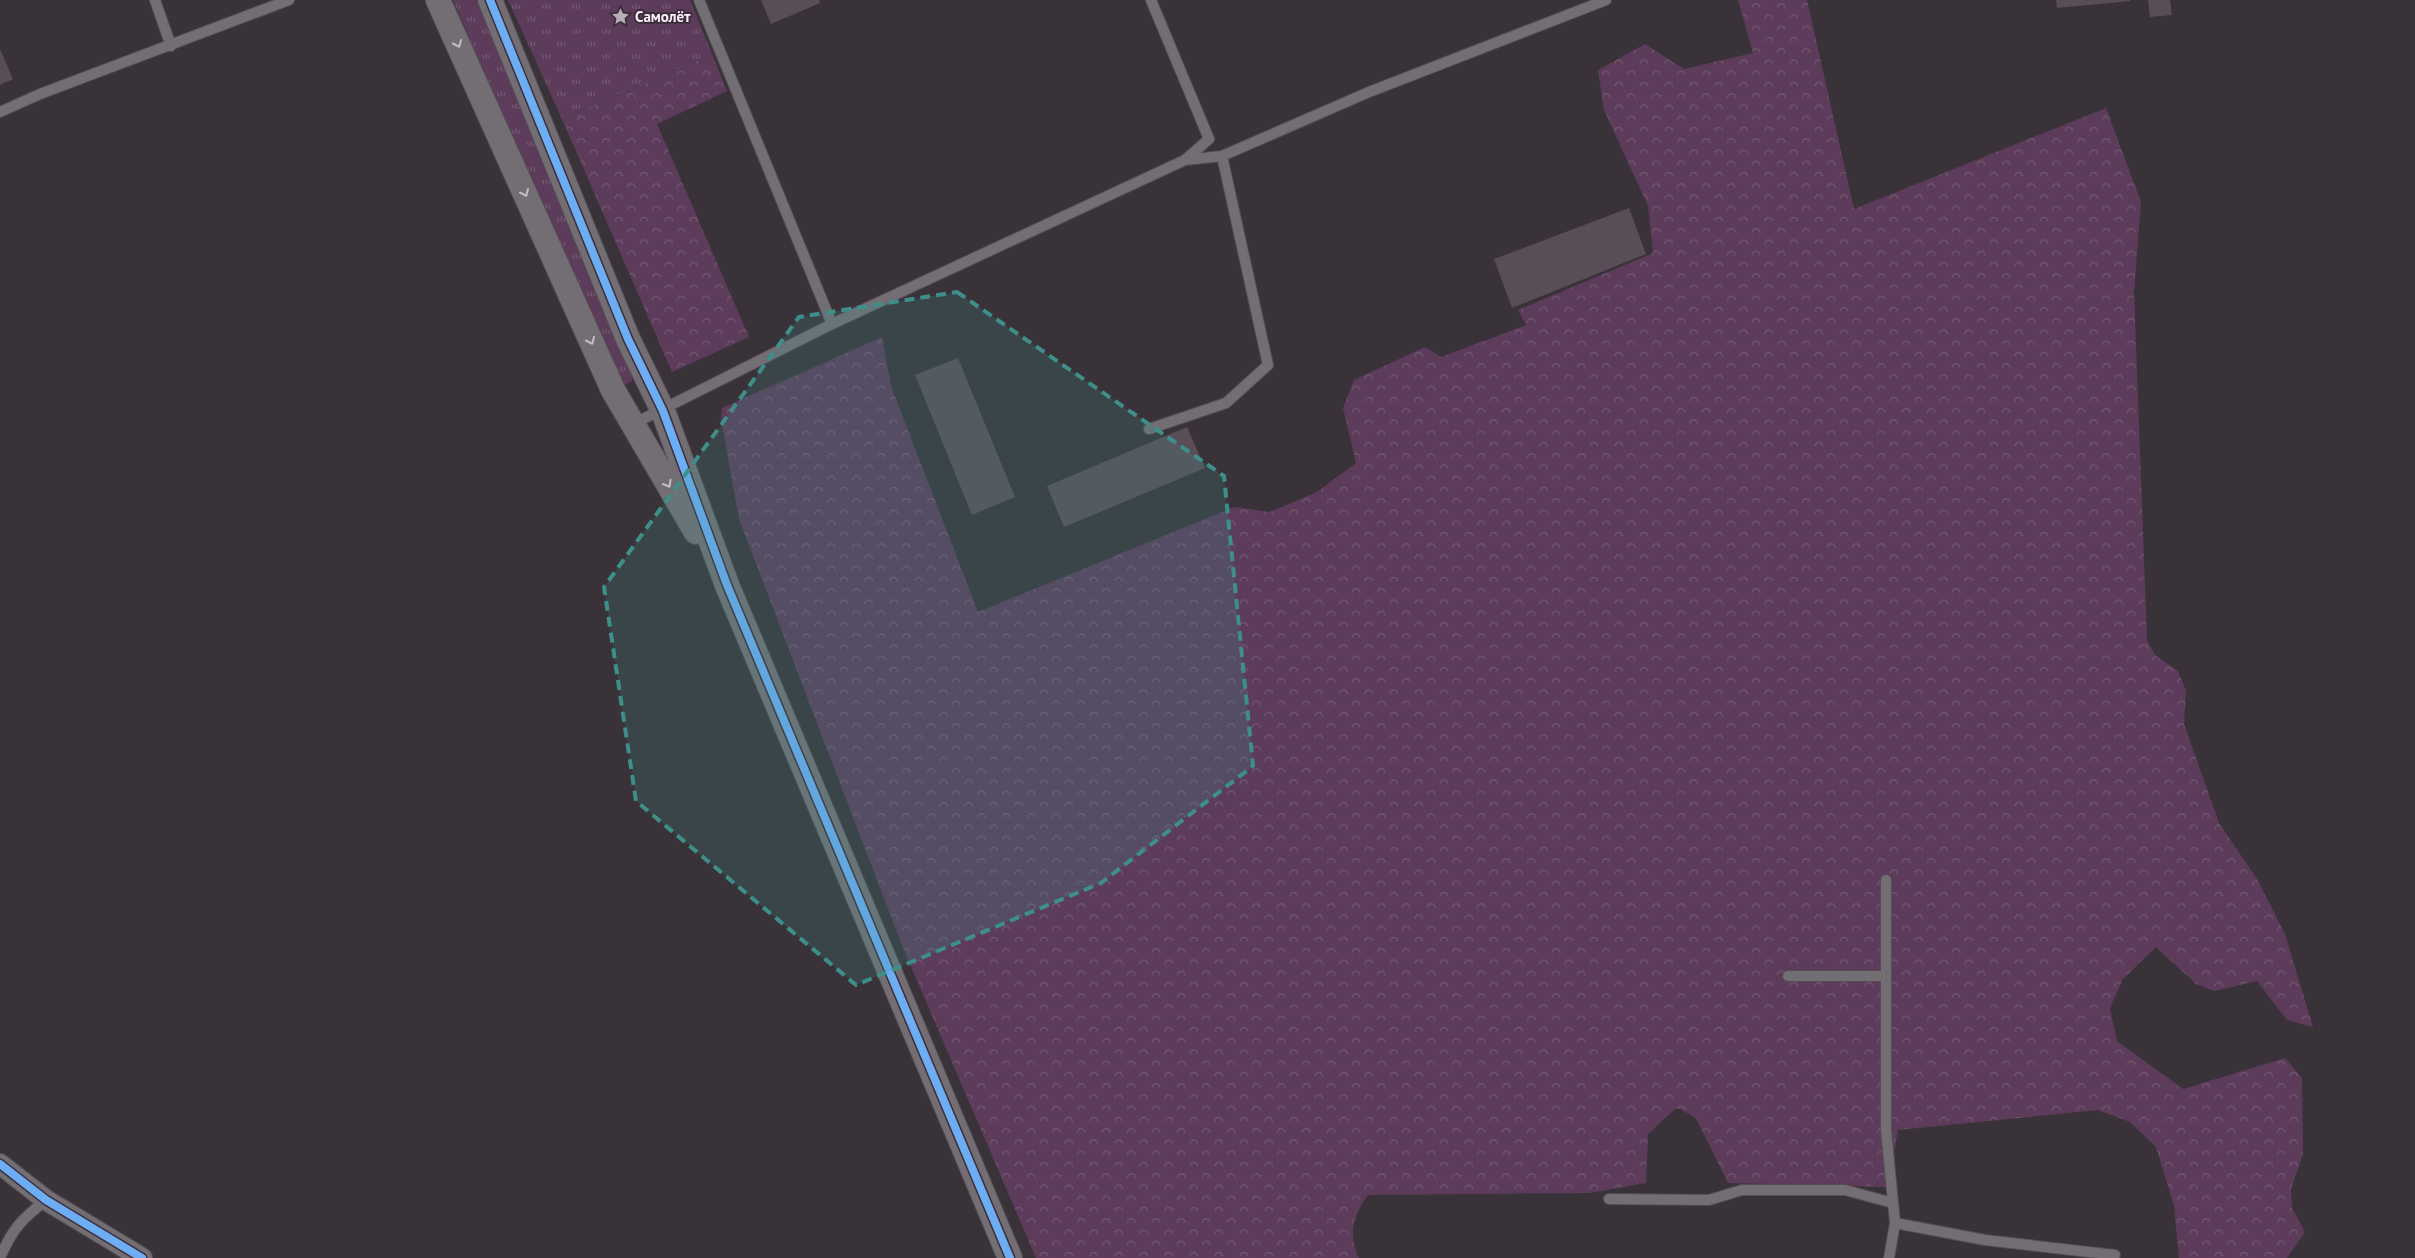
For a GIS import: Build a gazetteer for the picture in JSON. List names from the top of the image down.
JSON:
{
  "places": {
    "place": ["Самолёт"]
  }
}
